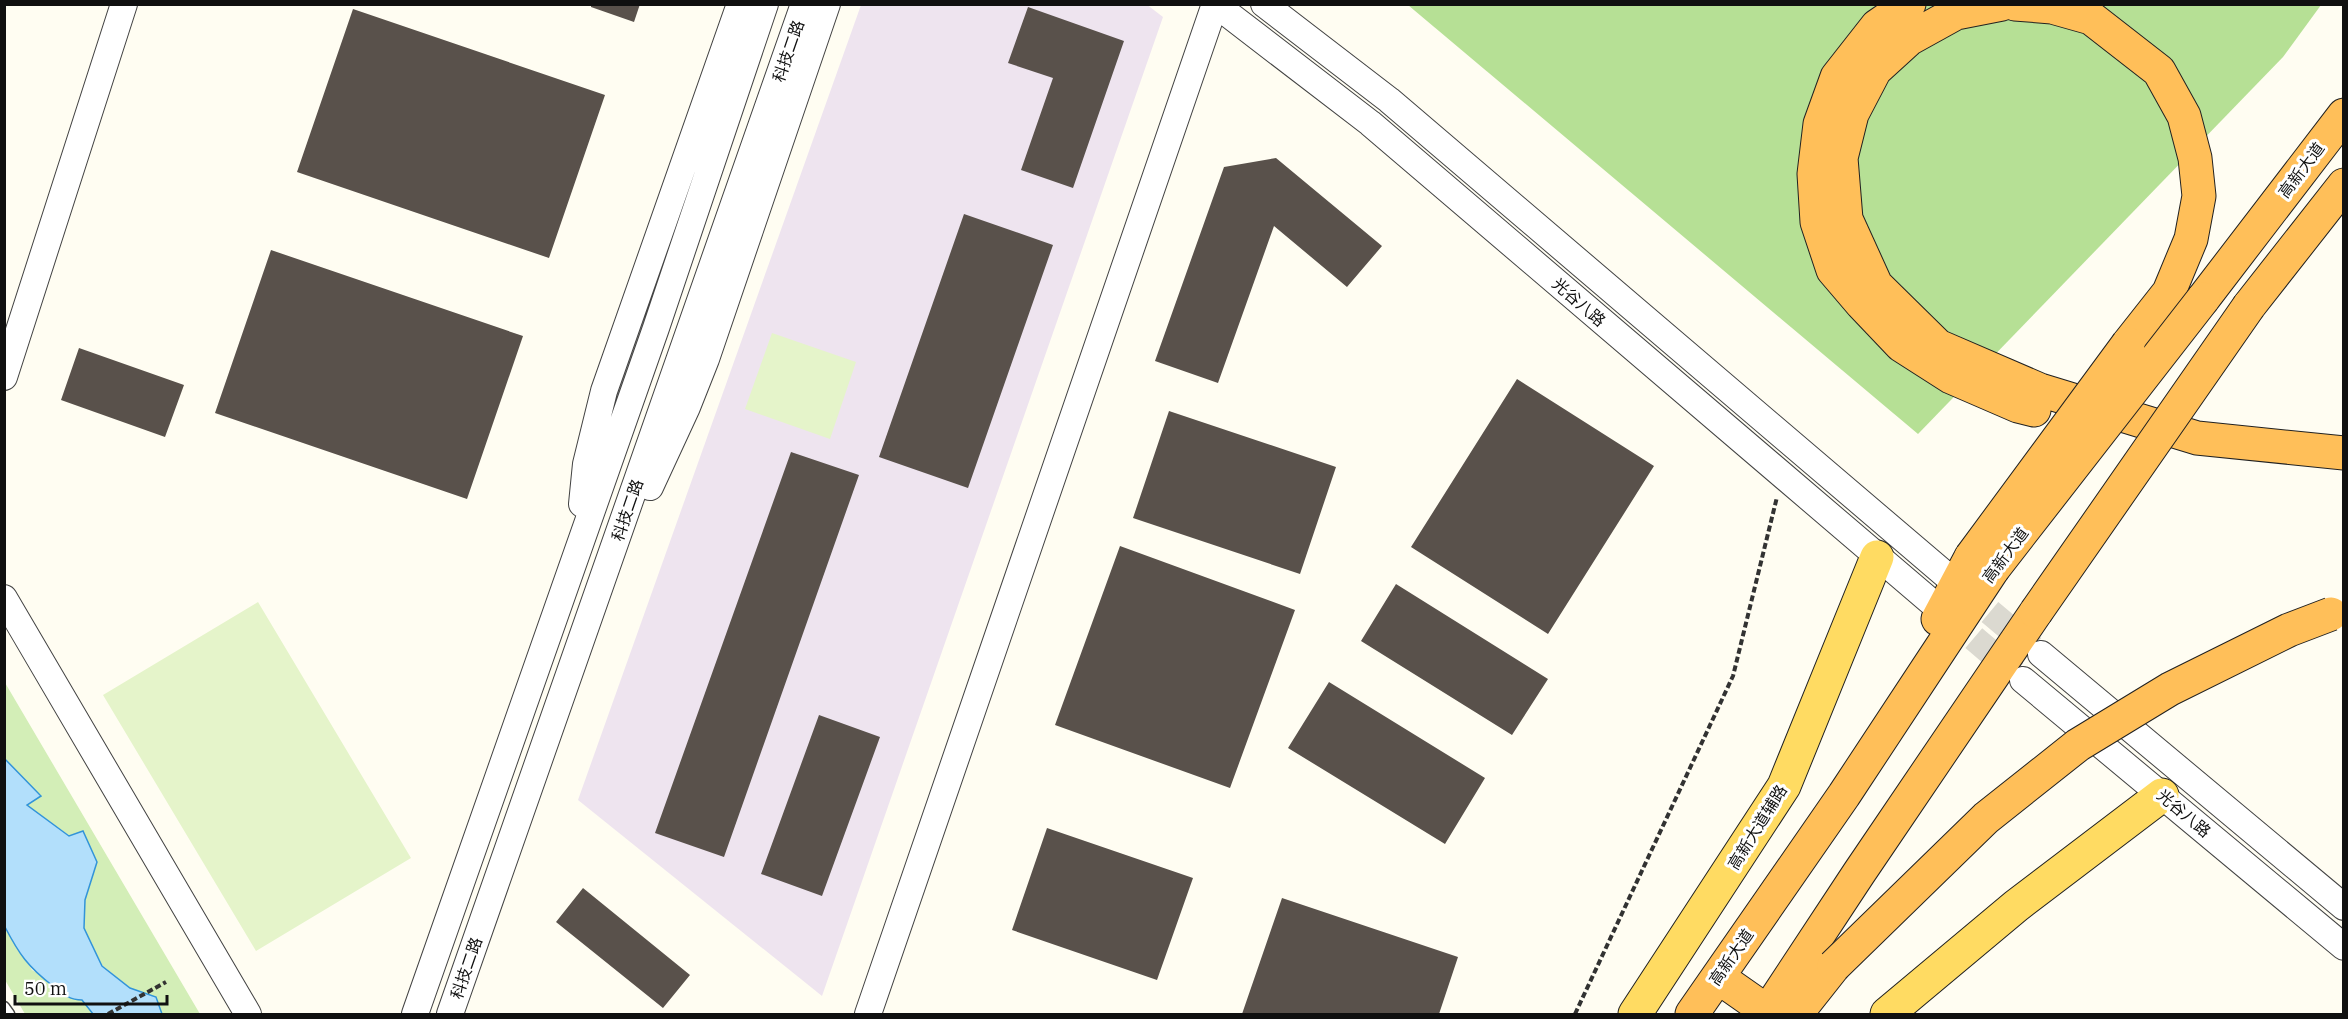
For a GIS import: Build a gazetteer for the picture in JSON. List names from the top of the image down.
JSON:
{
  "streets": {
    "highway": ["高新大道"],
    "main road": ["高新大道辅路"],
    "street": ["科技二路", "光谷八路"]
  },
  "crossings": [
    ["高新大道", "光谷八路"],
    ["光谷八路", "高新大道辅路"]
  ],
  "scale_bar": "50 m"
}
